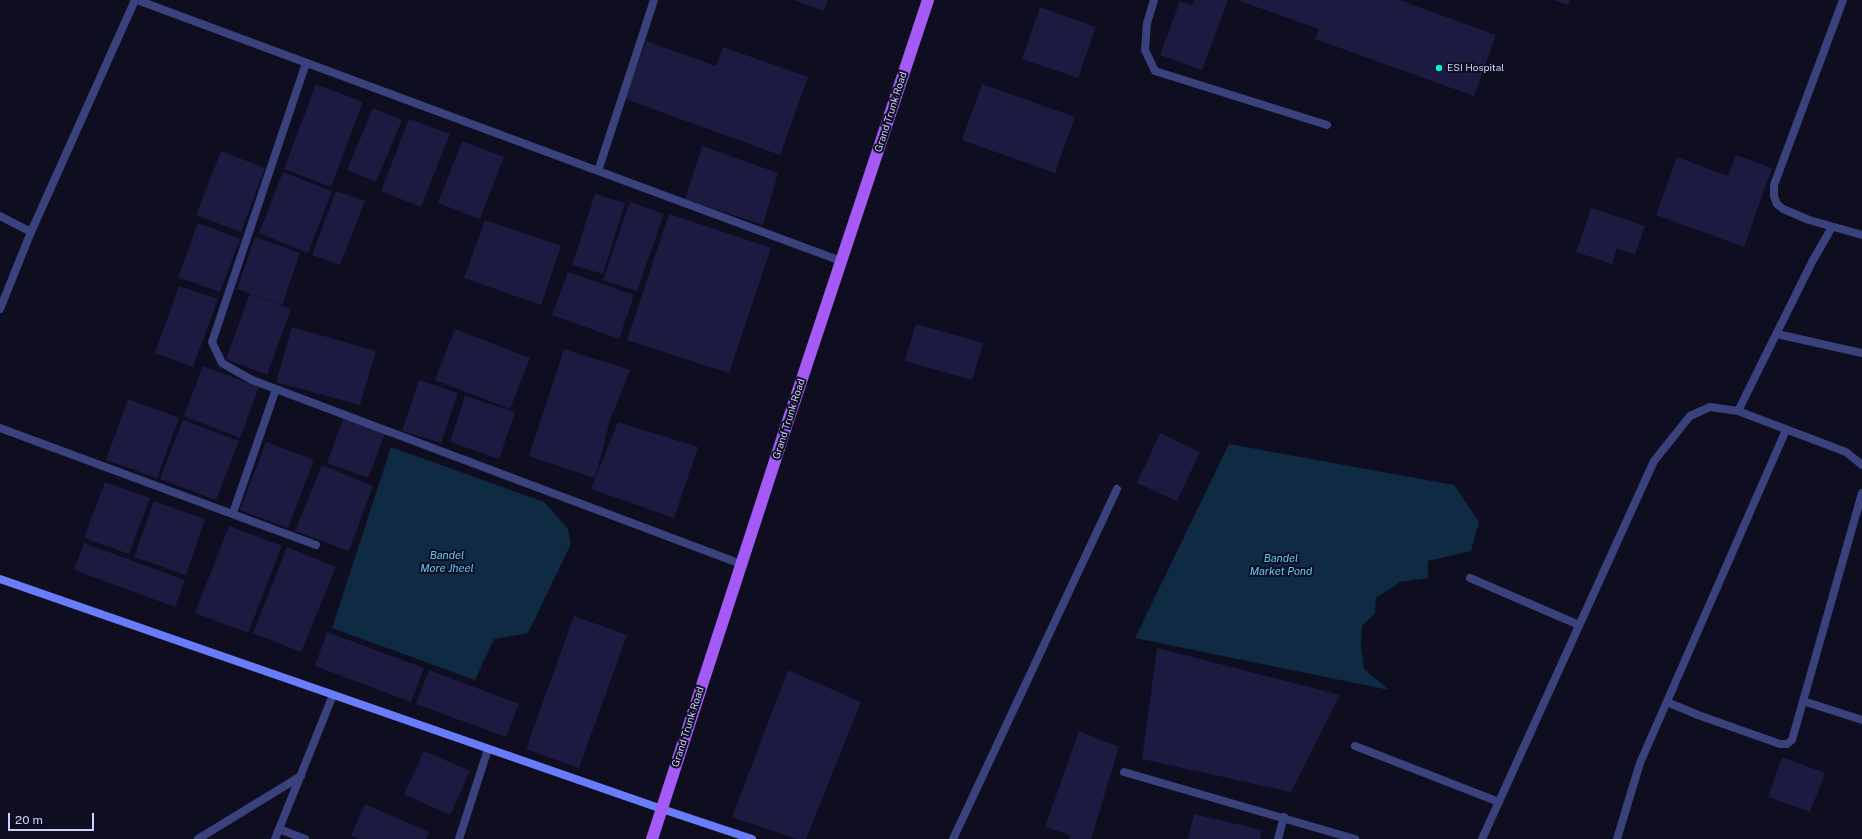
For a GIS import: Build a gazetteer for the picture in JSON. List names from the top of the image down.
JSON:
{
  "streets": {
    "main road": ["Grand Trunk Road"]
  },
  "water": ["Bandel More Jheel", "Bandel Market Pond"],
  "places": ["ESI Hospital"],
  "scale_bar": "20 m"
}
